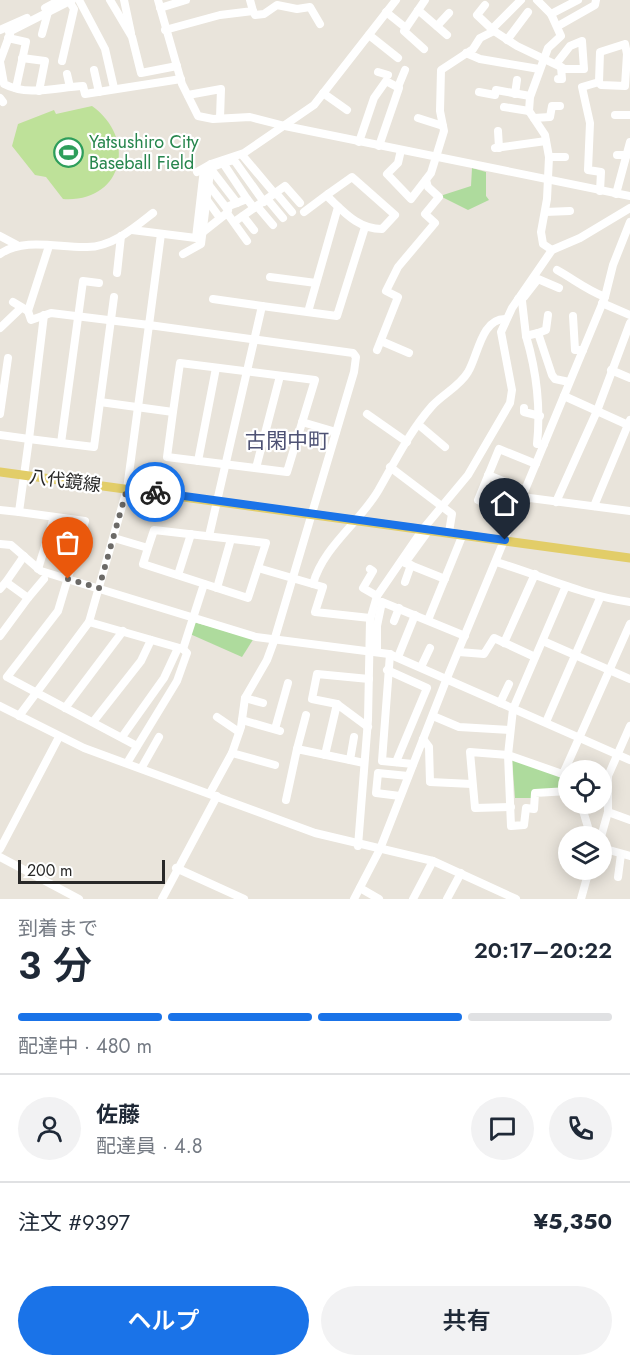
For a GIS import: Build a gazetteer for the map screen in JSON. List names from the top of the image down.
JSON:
{
  "streets": {
    "main road": ["八代鏡線"]
  },
  "districts": ["古閑中町"],
  "places": {
    "sports": ["Yatsushiro City Baseball Field"]
  },
  "scale_bar": "200 m",
  "page": {
    "scale": "200 m",
    "heading": ["3 分", "到着まで", "20:17–20:22"],
    "panel": [
      "佐藤",
      "配達員 · 4.8",
      "注文 #9397",
      "¥5,350"
    ],
    "bar": "配達中 · 480 m",
    "buttons": ["ヘルプ", "共有"]
  }
}
